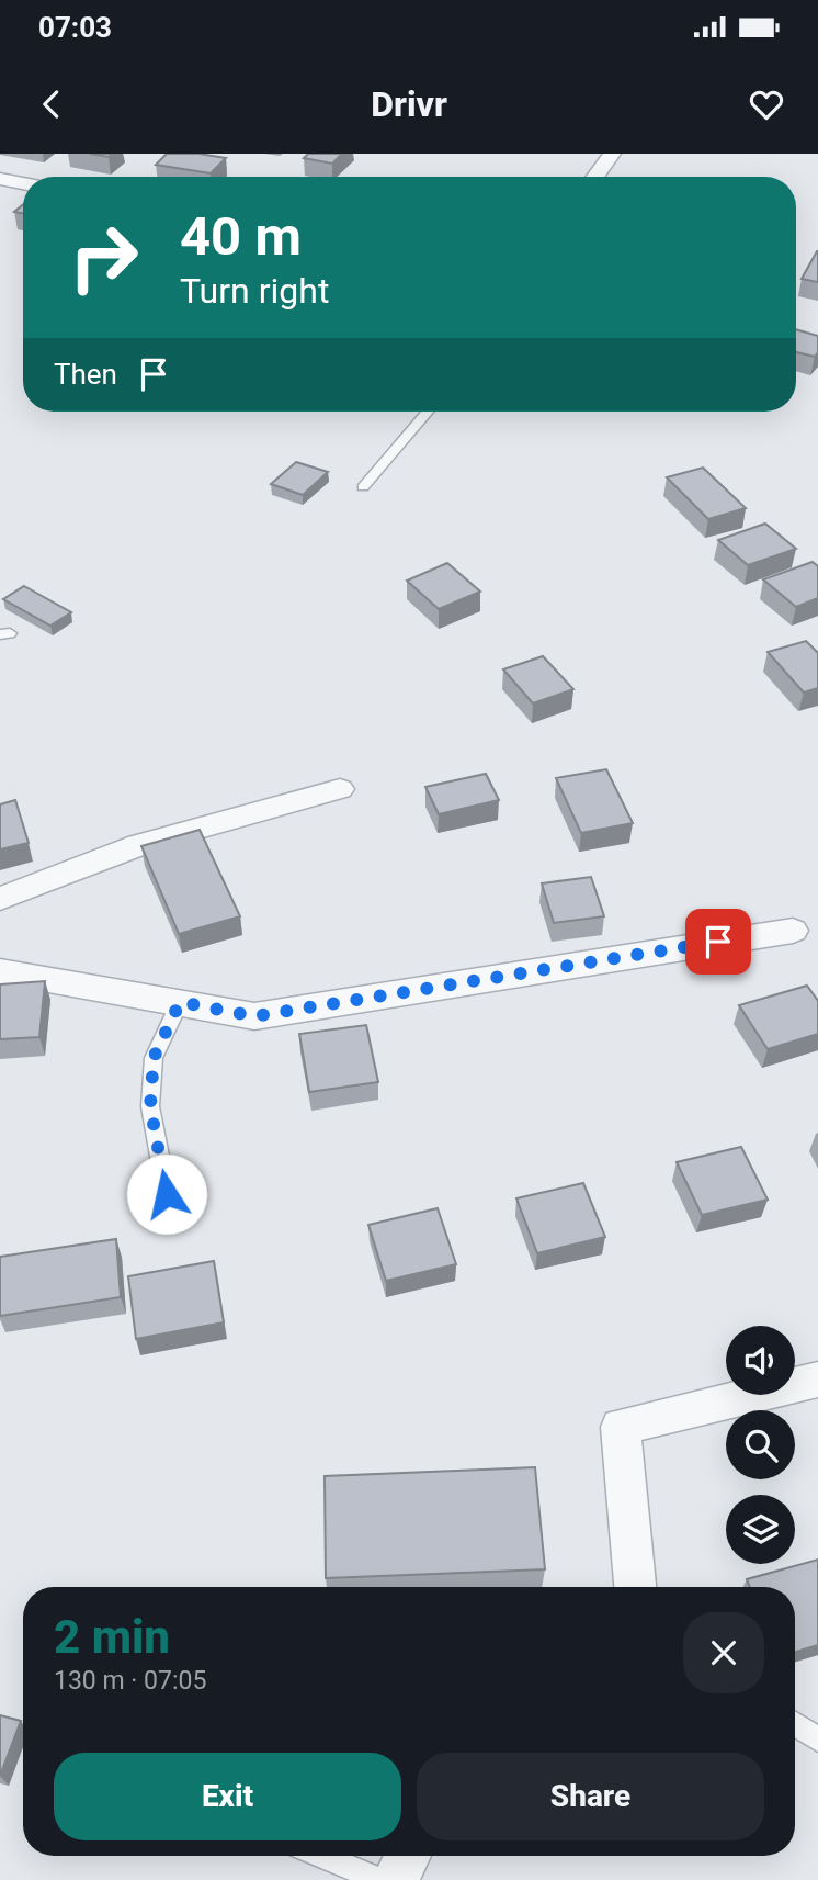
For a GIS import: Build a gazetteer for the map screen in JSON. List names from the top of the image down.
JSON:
{
  "page": {
    "status": "07:03",
    "header": "Drivr",
    "turn": ["40 m", "Turn right"],
    "then": "Then",
    "heading": ["2 min", "130 m · 07:05"],
    "buttons": ["Exit", "Share"]
  }
}
